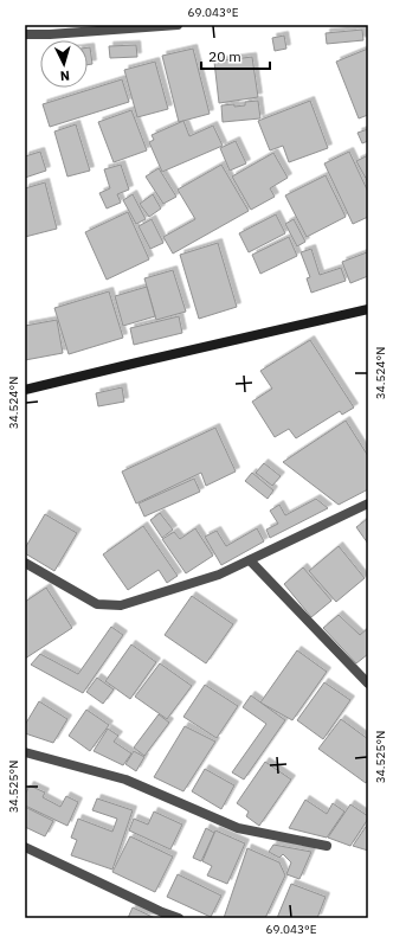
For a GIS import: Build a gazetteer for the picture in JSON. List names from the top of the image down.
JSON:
{
  "scale_bar": "20 m",
  "north": "bottom",
  "coordinates": ["69.043°E", "34.524°N", "34.525°N"]
}
